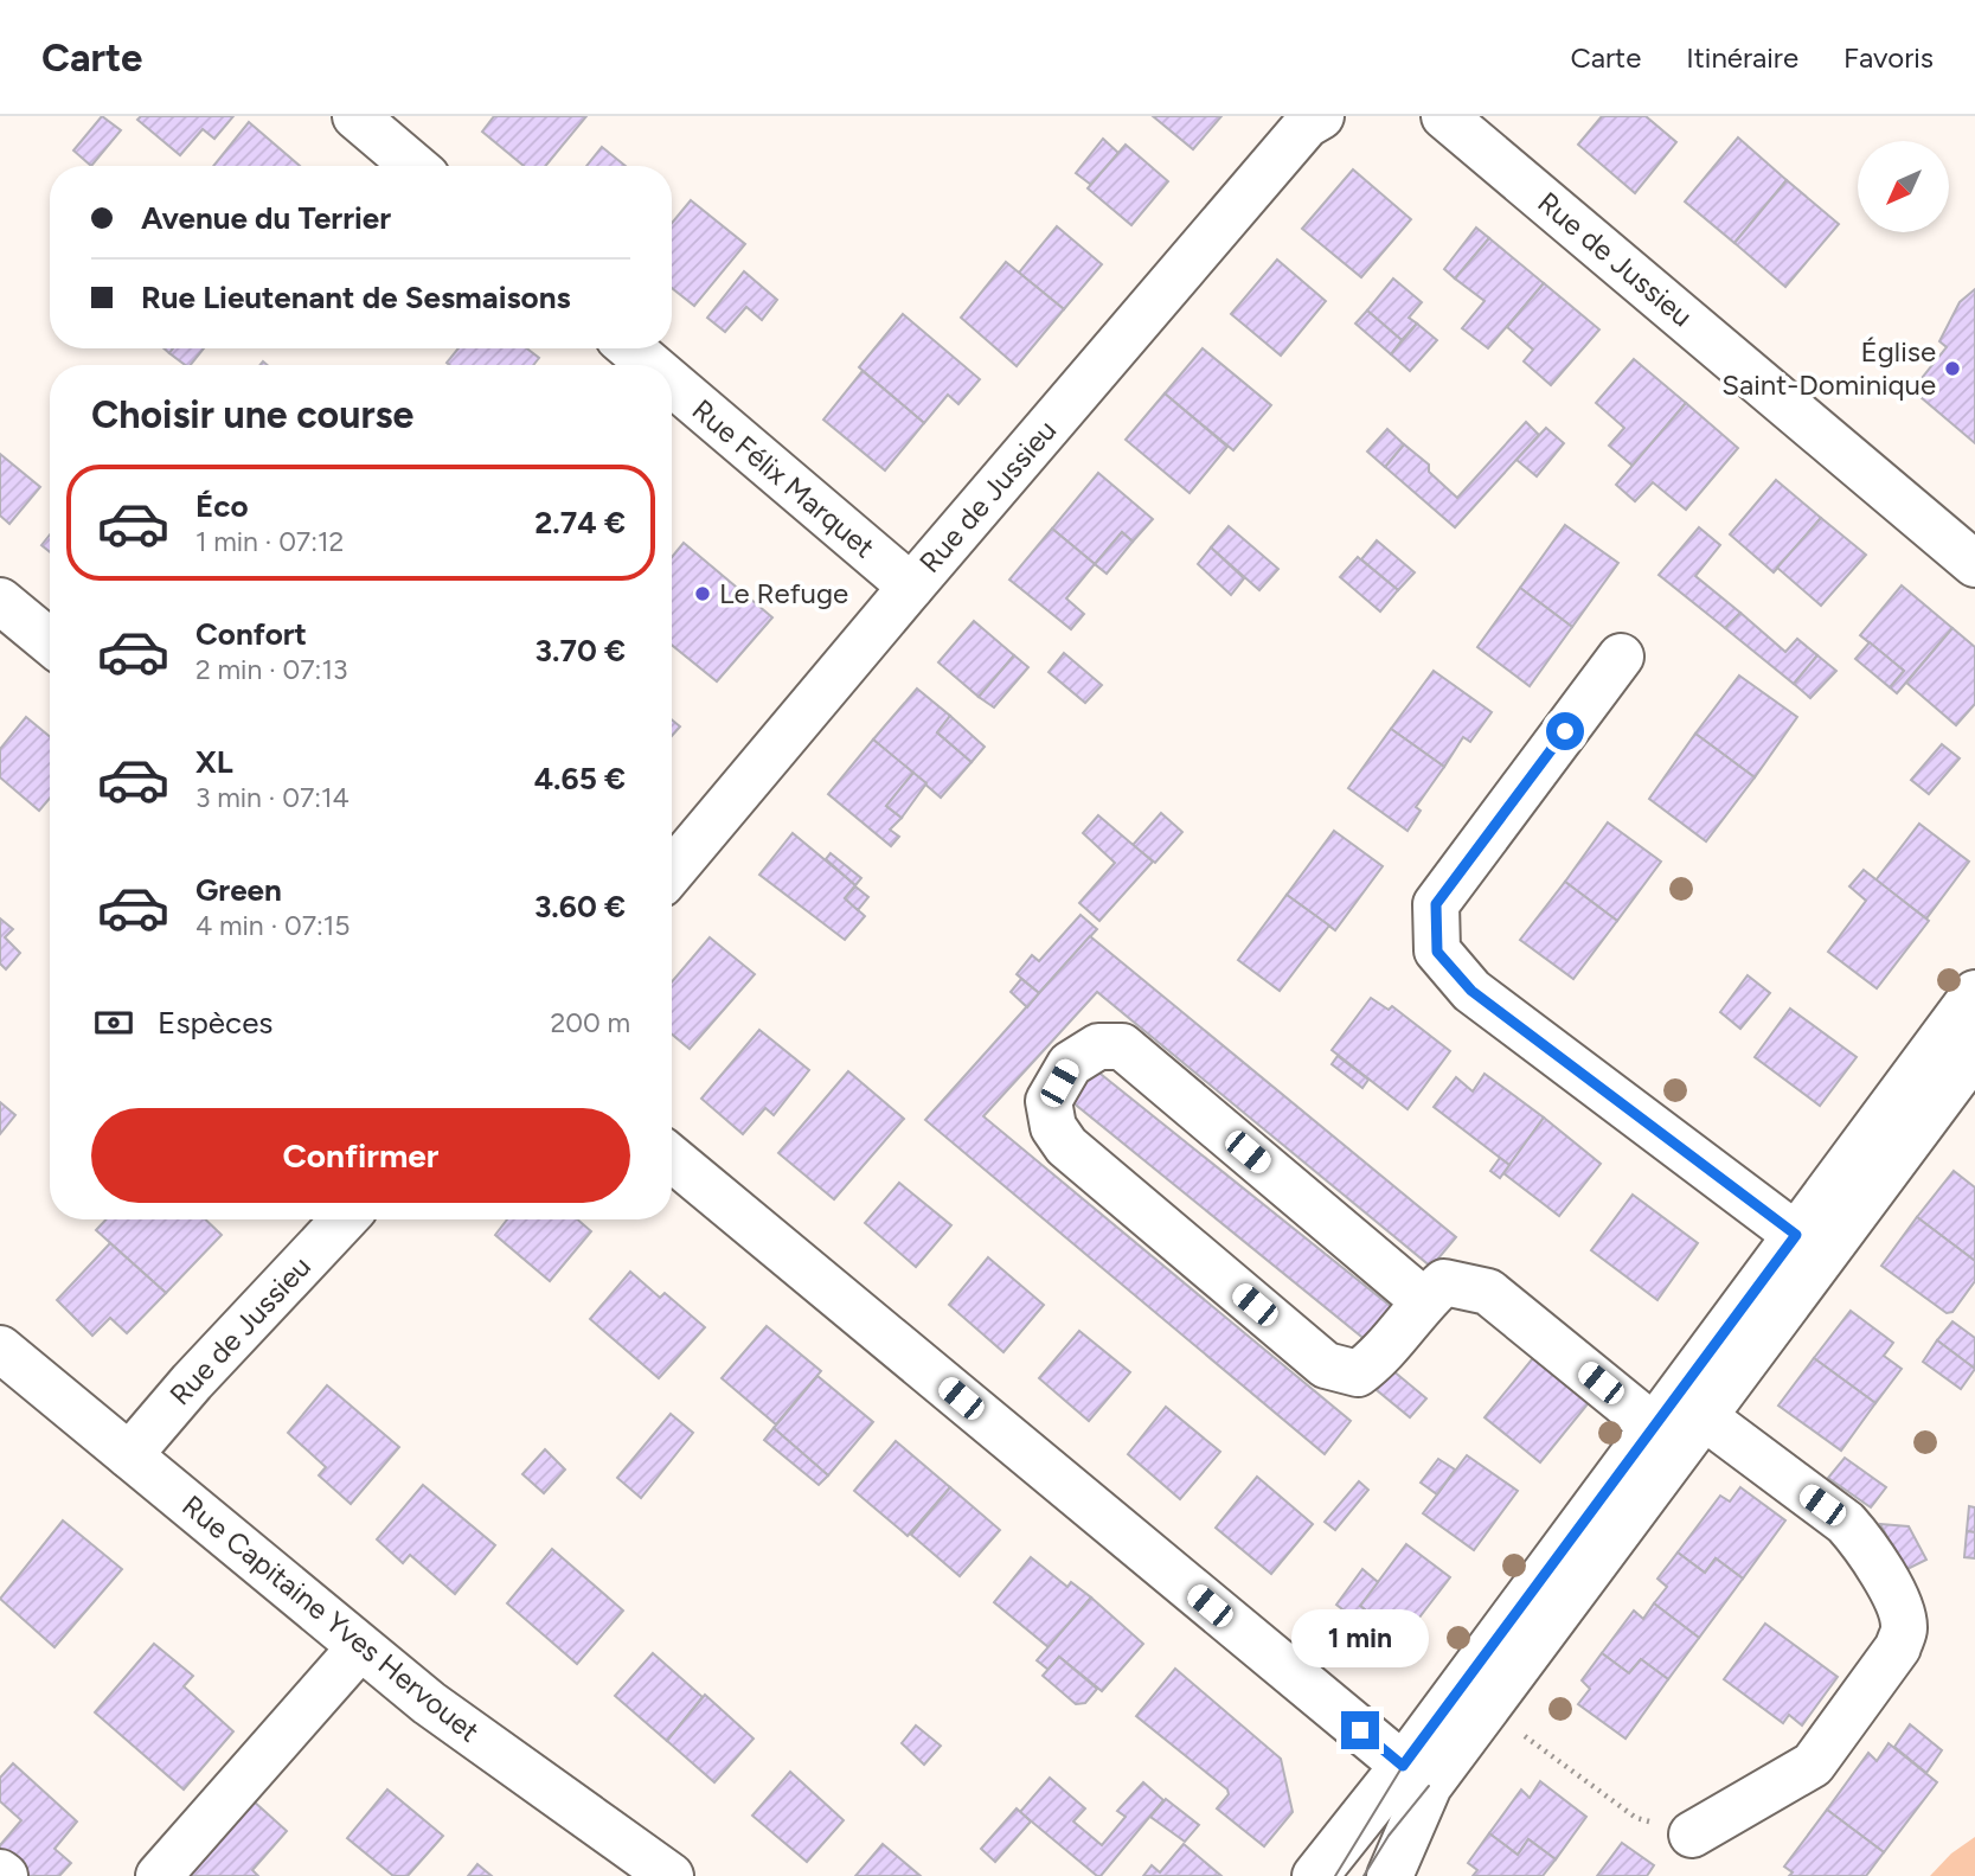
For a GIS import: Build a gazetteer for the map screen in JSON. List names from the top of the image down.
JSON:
{
  "streets": {
    "street": ["Rue de Jussieu", "Rue Félix Marquet", "Rue Capitaine Yves Hervouet"]
  },
  "crossings": [
    ["Rue de Jussieu", "Rue Félix Marquet"],
    ["Rue de Jussieu", "Rue Capitaine Yves Hervouet"]
  ],
  "places": ["Église Saint-Dominique", "Le Refuge"],
  "north": "bottom left",
  "page": {
    "header": "Carte",
    "nav": ["Carte", "Itinéraire", "Favoris"],
    "banner": ["Avenue du Terrier", "Rue Lieutenant de Sesmaisons"],
    "heading": "Choisir une course",
    "list": [
      {
        "name": "Éco",
        "note": "1 min · 07:12",
        "value": "2.74 €"
      },
      {
        "name": "Confort",
        "note": "2 min · 07:13",
        "value": "3.70 €"
      },
      {
        "name": "XL",
        "note": "3 min · 07:14",
        "value": "4.65 €"
      },
      {
        "name": "Green",
        "note": "4 min · 07:15",
        "value": "3.60 €"
      }
    ],
    "pay": ["Espèces", "200 m"],
    "buttons": "Confirmer",
    "bubble": "1 min"
  }
}
